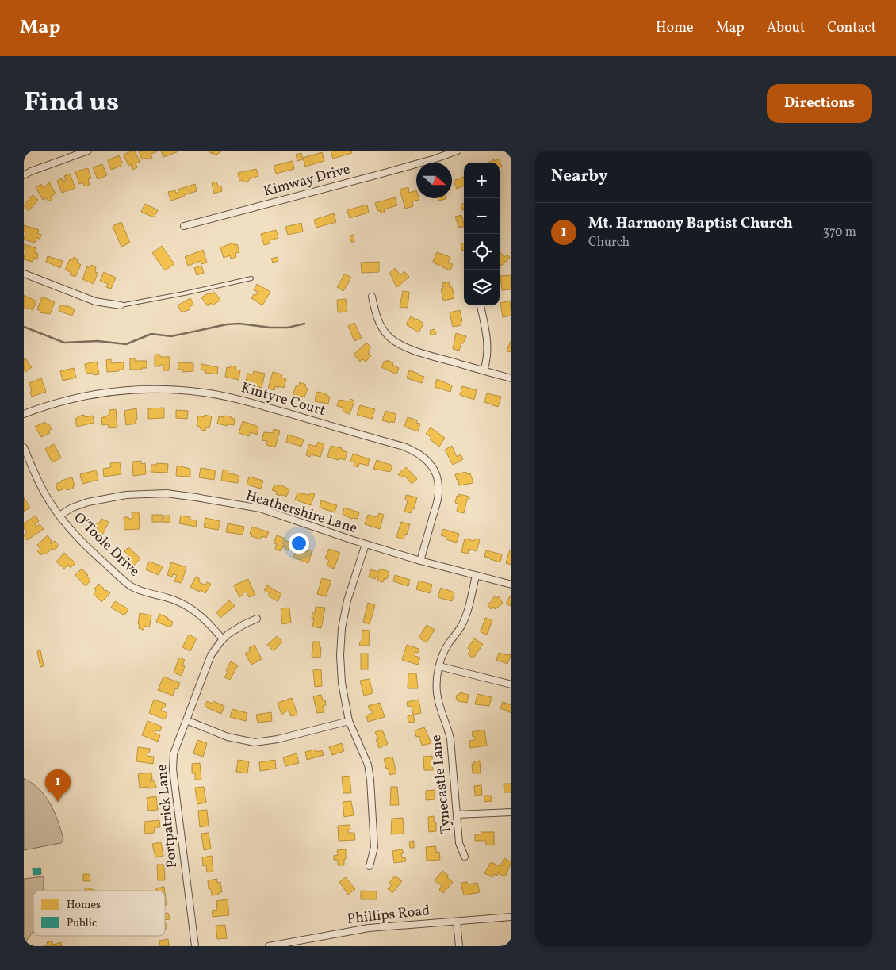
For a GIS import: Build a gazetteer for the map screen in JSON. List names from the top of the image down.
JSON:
{
  "streets": {
    "street": [
      "Kimway Drive",
      "Kintyre Court",
      "Heathershire Lane",
      "O'Toole Drive",
      "Tynecastle Lane",
      "Portpatrick Lane",
      "Phillips Road"
    ]
  },
  "crossings": [
    ["Kintyre Court", "Heathershire Lane"],
    ["Heathershire Lane", "O'Toole Drive"],
    ["Heathershire Lane", "Tynecastle Lane"],
    ["O'Toole Drive", "Portpatrick Lane"]
  ],
  "legend": ["Homes", "Public"],
  "north": "right",
  "page": {
    "header": "Map",
    "nav": [
      "Home",
      "Map",
      "About",
      "Contact"
    ],
    "title": "Find us",
    "buttons": "Directions",
    "heading": "Nearby",
    "map_buttons": ["+", "−"],
    "list": [
      {
        "mark": "1",
        "name": "Mt. Harmony Baptist Church",
        "note": "Church",
        "value": "370 m"
      }
    ],
    "pins": "1"
  }
}
